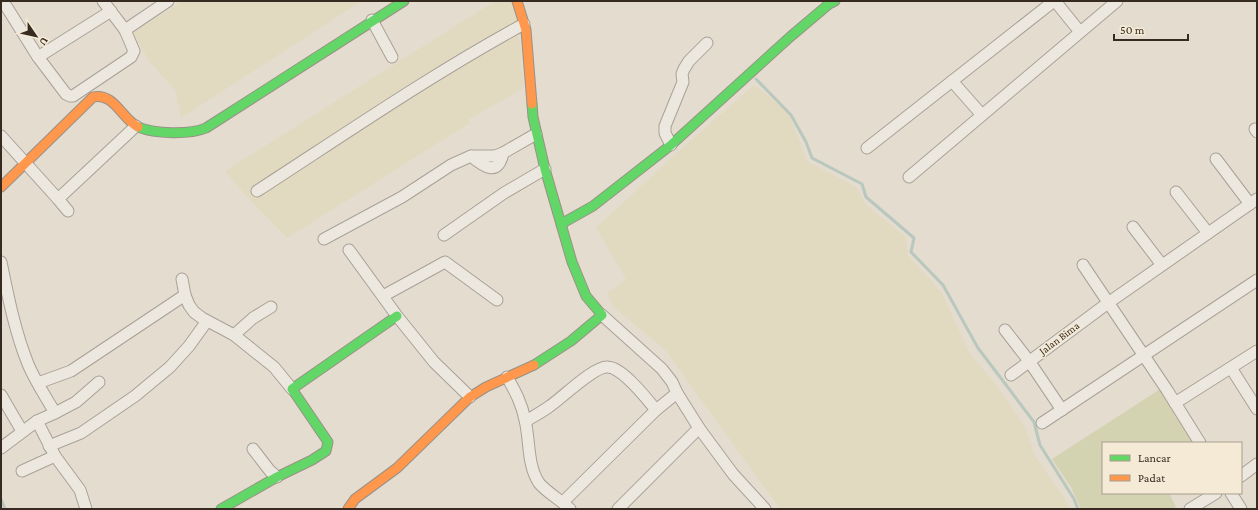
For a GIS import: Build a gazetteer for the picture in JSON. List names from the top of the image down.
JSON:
{
  "streets": {
    "street": ["Jalan Bima"]
  },
  "legend": ["Lancar", "Padat"],
  "scale_bar": "50 m",
  "north": "bottom right"
}
